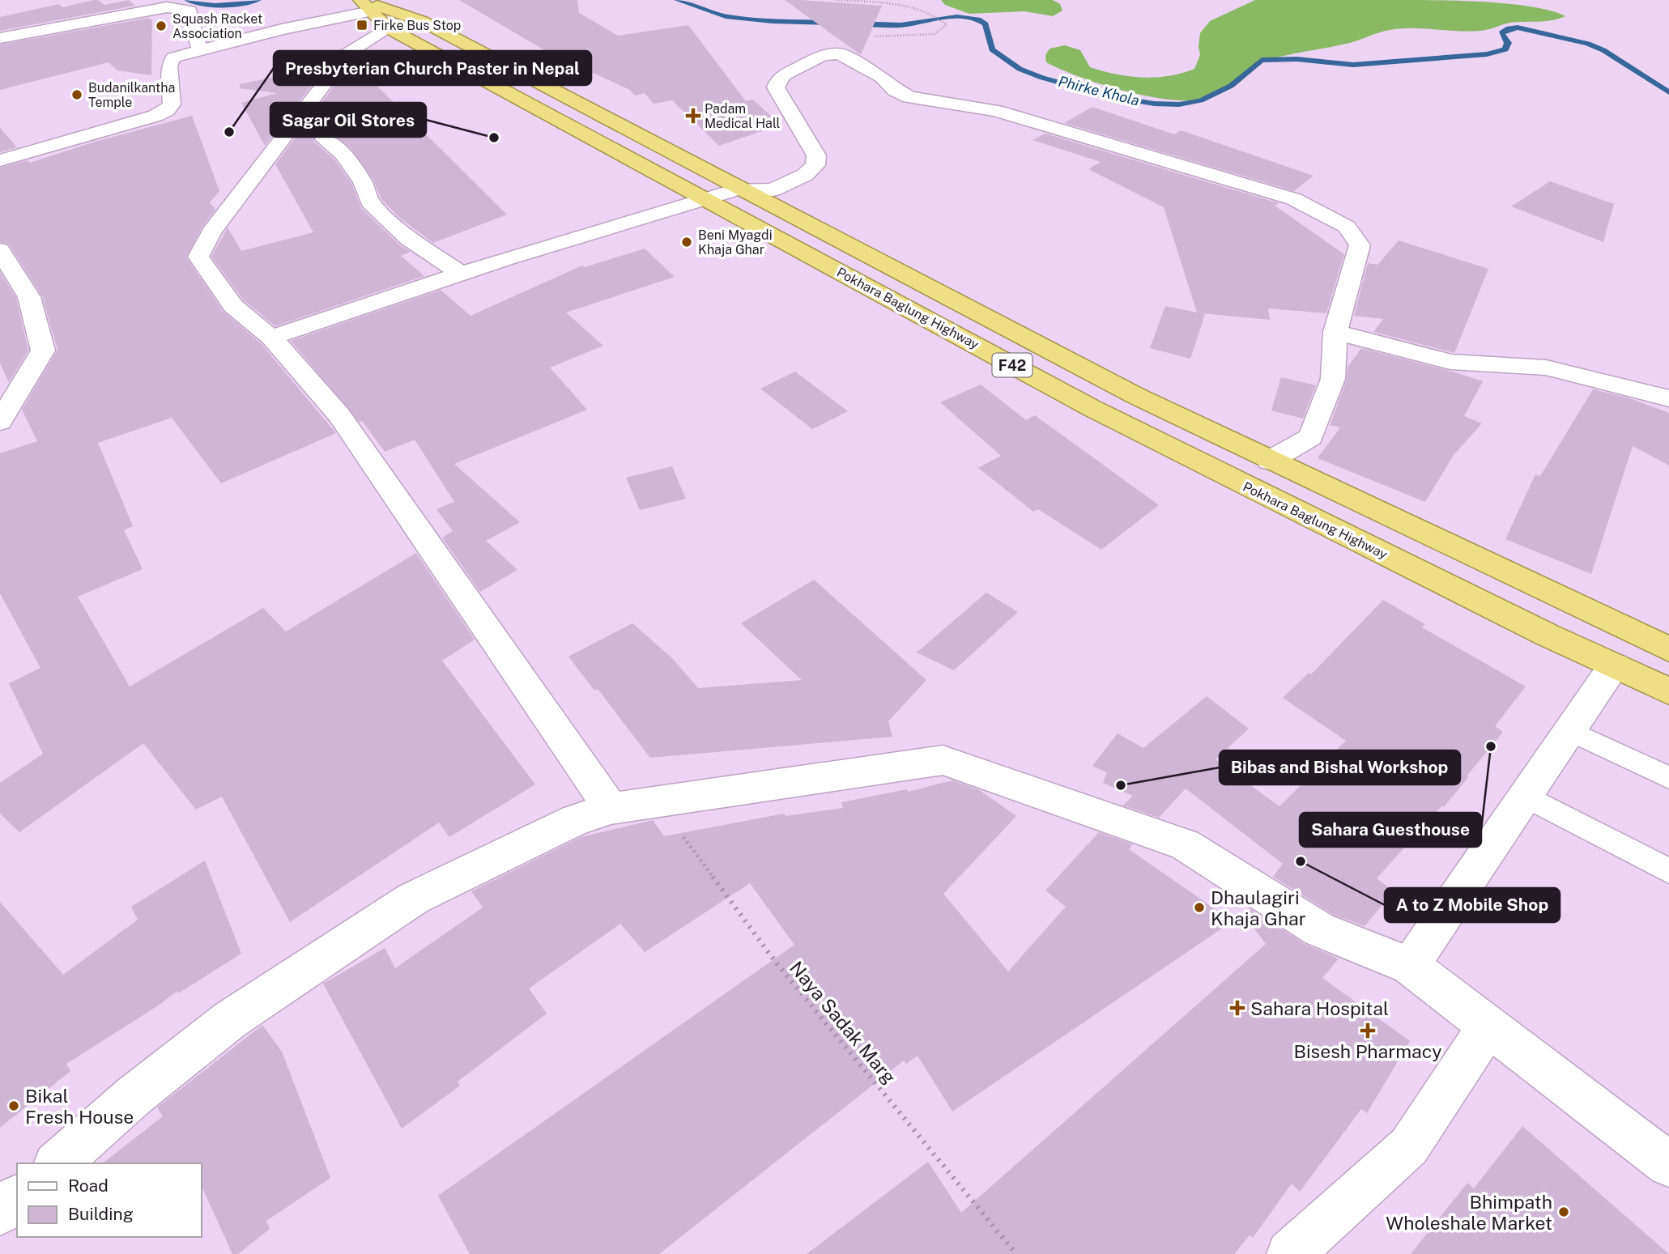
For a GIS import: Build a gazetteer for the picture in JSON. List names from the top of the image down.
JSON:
{
  "streets": {
    "highway": ["Pokhara Baglung Highway", "F42"],
    "path": ["Naya Sadak Marg"]
  },
  "water": ["Phirke Khola"],
  "places": {
    "transit": ["Firke Bus Stop"],
    "other": [
      "Squash Racket Association",
      "Budanilkantha Temple",
      "Presbyterian Church Paster in Nepal",
      "Sagar Oil Stores",
      "Beni Myagdi Khaja Ghar",
      "Sahara Guesthouse",
      "Bibas and Bishal Workshop",
      "A to Z Mobile Shop",
      "Dhaulagiri Khaja Ghar",
      "Bikal Fresh House",
      "Bhimpath Wholeshale Market"
    ],
    "health": ["Padam Medical Hall", "Sahara Hospital", "Bisesh Pharmacy"]
  },
  "legend": ["Road", "Building"]
}
